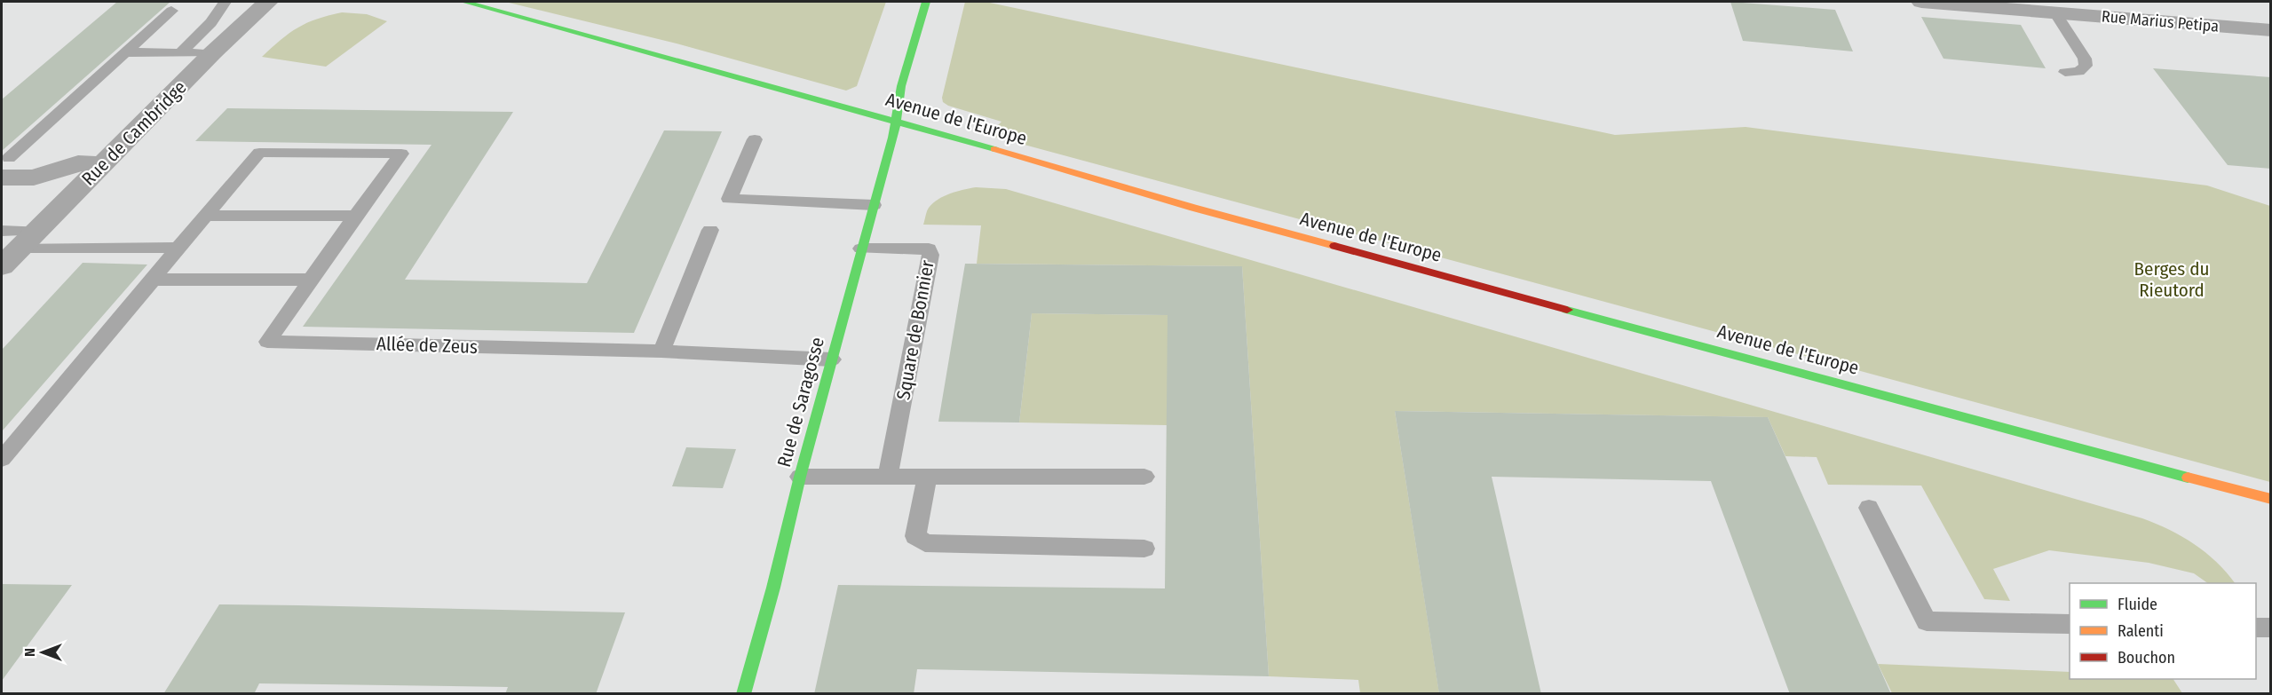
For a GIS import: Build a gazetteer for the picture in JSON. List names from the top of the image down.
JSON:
{
  "streets": {
    "street": [
      "Rue Marius Petipa",
      "Avenue de l'Europe",
      "Rue de Cambridge",
      "Rue de Saragosse"
    ],
    "lane": ["Square de Bonnier", "Allée de Zeus"]
  },
  "crossings": [
    ["Avenue de l'Europe", "Rue de Saragosse"],
    ["Square de Bonnier", "Rue de Saragosse"],
    ["Allée de Zeus", "Rue de Saragosse"]
  ],
  "parks": ["Berges du Rieutord"],
  "legend": ["Fluide", "Ralenti", "Bouchon"],
  "north": "left"
}
